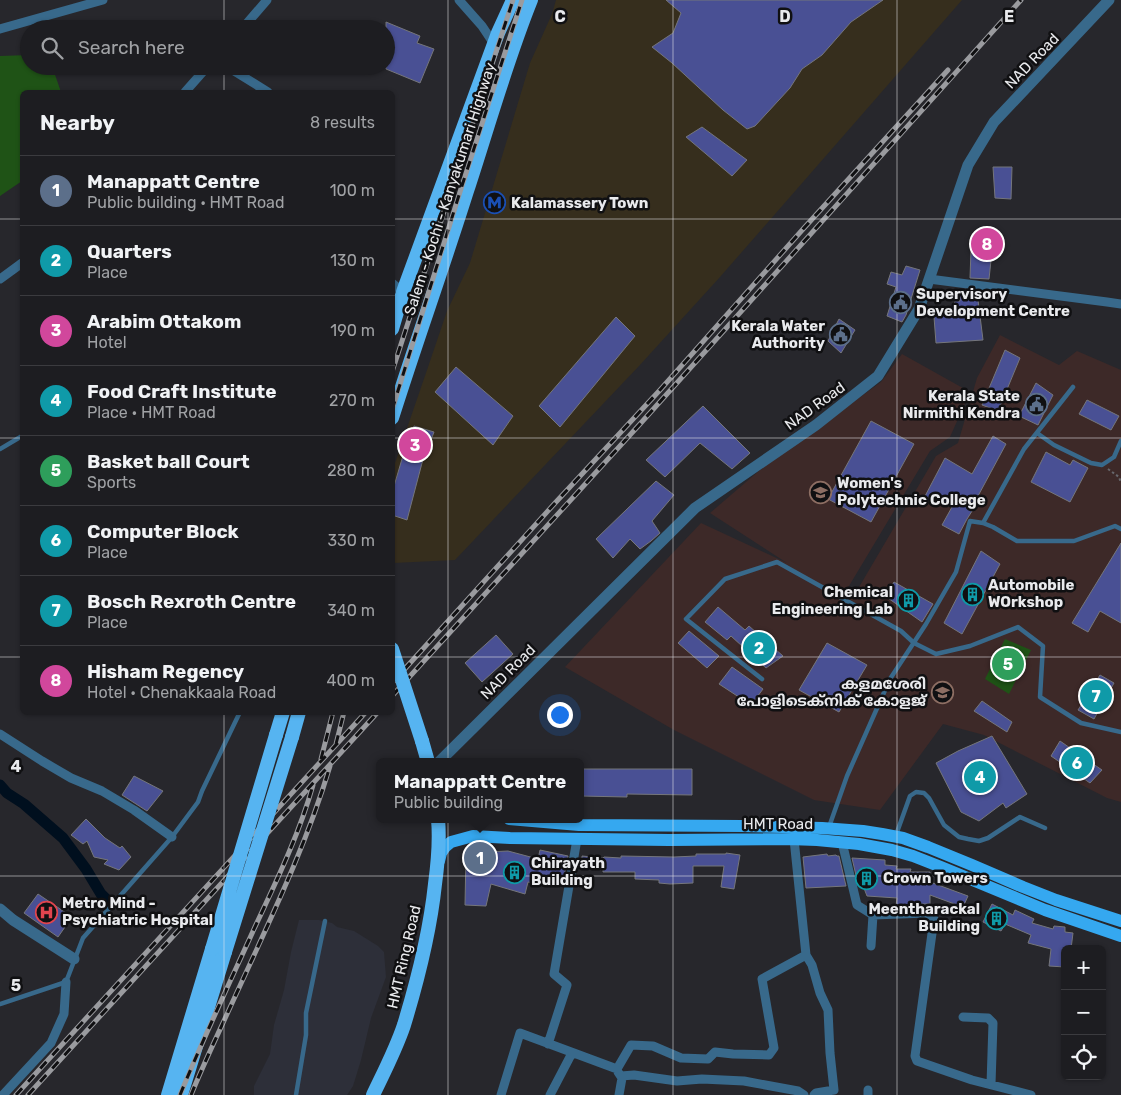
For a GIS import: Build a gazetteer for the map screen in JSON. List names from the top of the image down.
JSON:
{
  "streets": {
    "highway": ["Salem - Kochi - Kanyakumari Highway", "HMT Ring Road"],
    "main road": ["HMT Road"],
    "street": ["NAD Road"]
  },
  "crossings": [
    ["HMT Road", "HMT Ring Road"]
  ],
  "places": {
    "metro station": ["Kalamassery Town"],
    "public building": ["Supervisory Development Centre", "Kerala Water Authority", "Kerala State Nirmithi Kendra"],
    "school or university": ["Women's Polytechnic College", "കളമശേരി പോളിടെക്നിക് കോളജ്"],
    "building": [
      "Automobile WOrkshop",
      "Chemical Engineering Lab",
      "Chirayath Building",
      "Crown Towers",
      "Meentharackal Building"
    ],
    "hospital": ["Metro Mind - Psychiatric Hospital"]
  },
  "page": {
    "search": "Search here",
    "heading": ["Nearby", "8 results"],
    "list": [
      {
        "mark": "1",
        "name": "Manappatt Centre",
        "note": "Public building · HMT Road",
        "value": "100 m"
      },
      {
        "mark": "2",
        "name": "Quarters",
        "note": "Place",
        "value": "130 m"
      },
      {
        "mark": "3",
        "name": "Arabim Ottakom",
        "note": "Hotel",
        "value": "190 m"
      },
      {
        "mark": "4",
        "name": "Food Craft Institute",
        "note": "Place · HMT Road",
        "value": "270 m"
      },
      {
        "mark": "5",
        "name": "Basket ball Court",
        "note": "Sports",
        "value": "280 m"
      },
      {
        "mark": "6",
        "name": "Computer Block",
        "note": "Place",
        "value": "330 m"
      },
      {
        "mark": "7",
        "name": "Bosch Rexroth Centre",
        "note": "Place",
        "value": "340 m"
      },
      {
        "mark": "8",
        "name": "Hisham Regency",
        "note": "Hotel · Chenakkaala Road",
        "value": "400 m"
      }
    ],
    "pins": [
      "8",
      "3",
      "2",
      "5",
      "7",
      "6",
      "4",
      "1"
    ],
    "popup": ["Manappatt Centre", "Public building"],
    "map_buttons": ["+", "−"]
  },
  "grid": {
    "columns": ["C", "D", "E"],
    "rows": ["4", "5"]
  }
}
